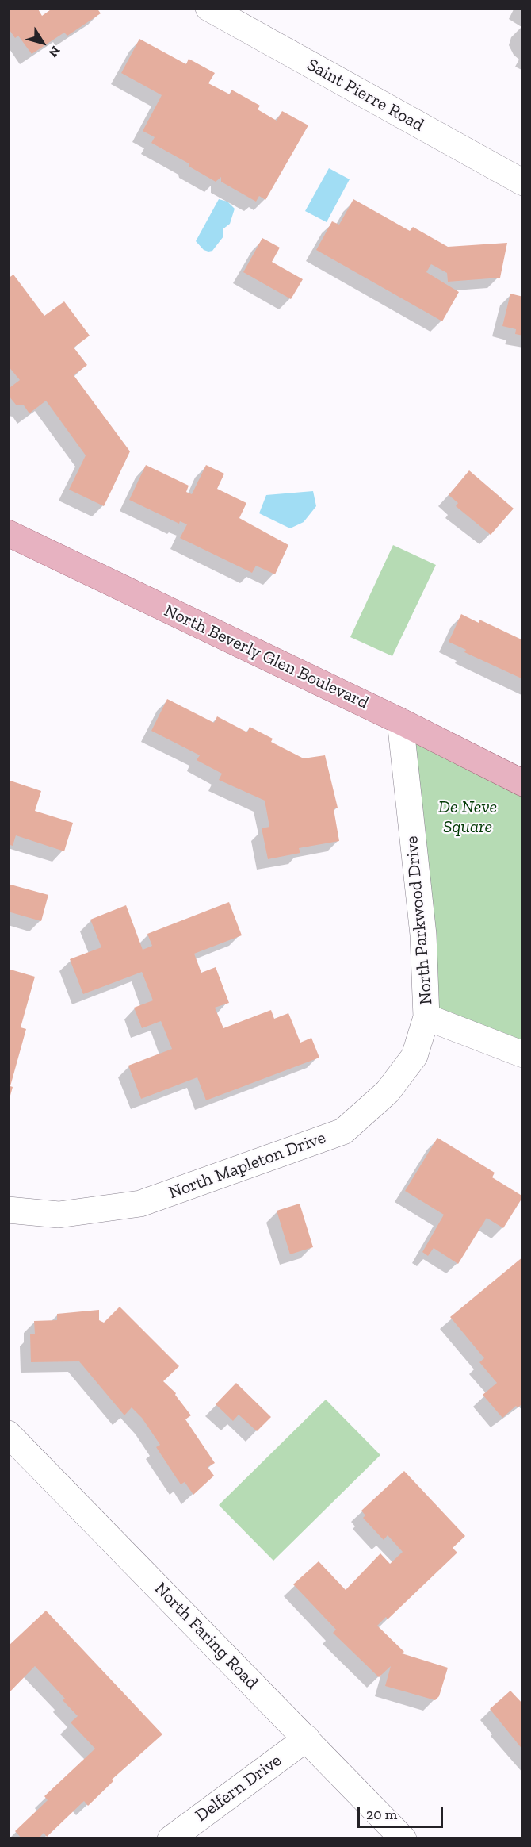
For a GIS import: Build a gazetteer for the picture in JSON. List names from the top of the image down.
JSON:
{
  "streets": {
    "main road": ["North Beverly Glen Boulevard"],
    "street": [
      "Saint Pierre Road",
      "North Parkwood Drive",
      "North Mapleton Drive",
      "North Faring Road",
      "Delfern Drive"
    ]
  },
  "crossings": [
    ["North Beverly Glen Boulevard", "North Parkwood Drive"],
    ["North Parkwood Drive", "North Mapleton Drive"],
    ["North Faring Road", "Delfern Drive"]
  ],
  "parks": ["De Neve Square"],
  "scale_bar": "20 m",
  "north": "bottom right"
}
